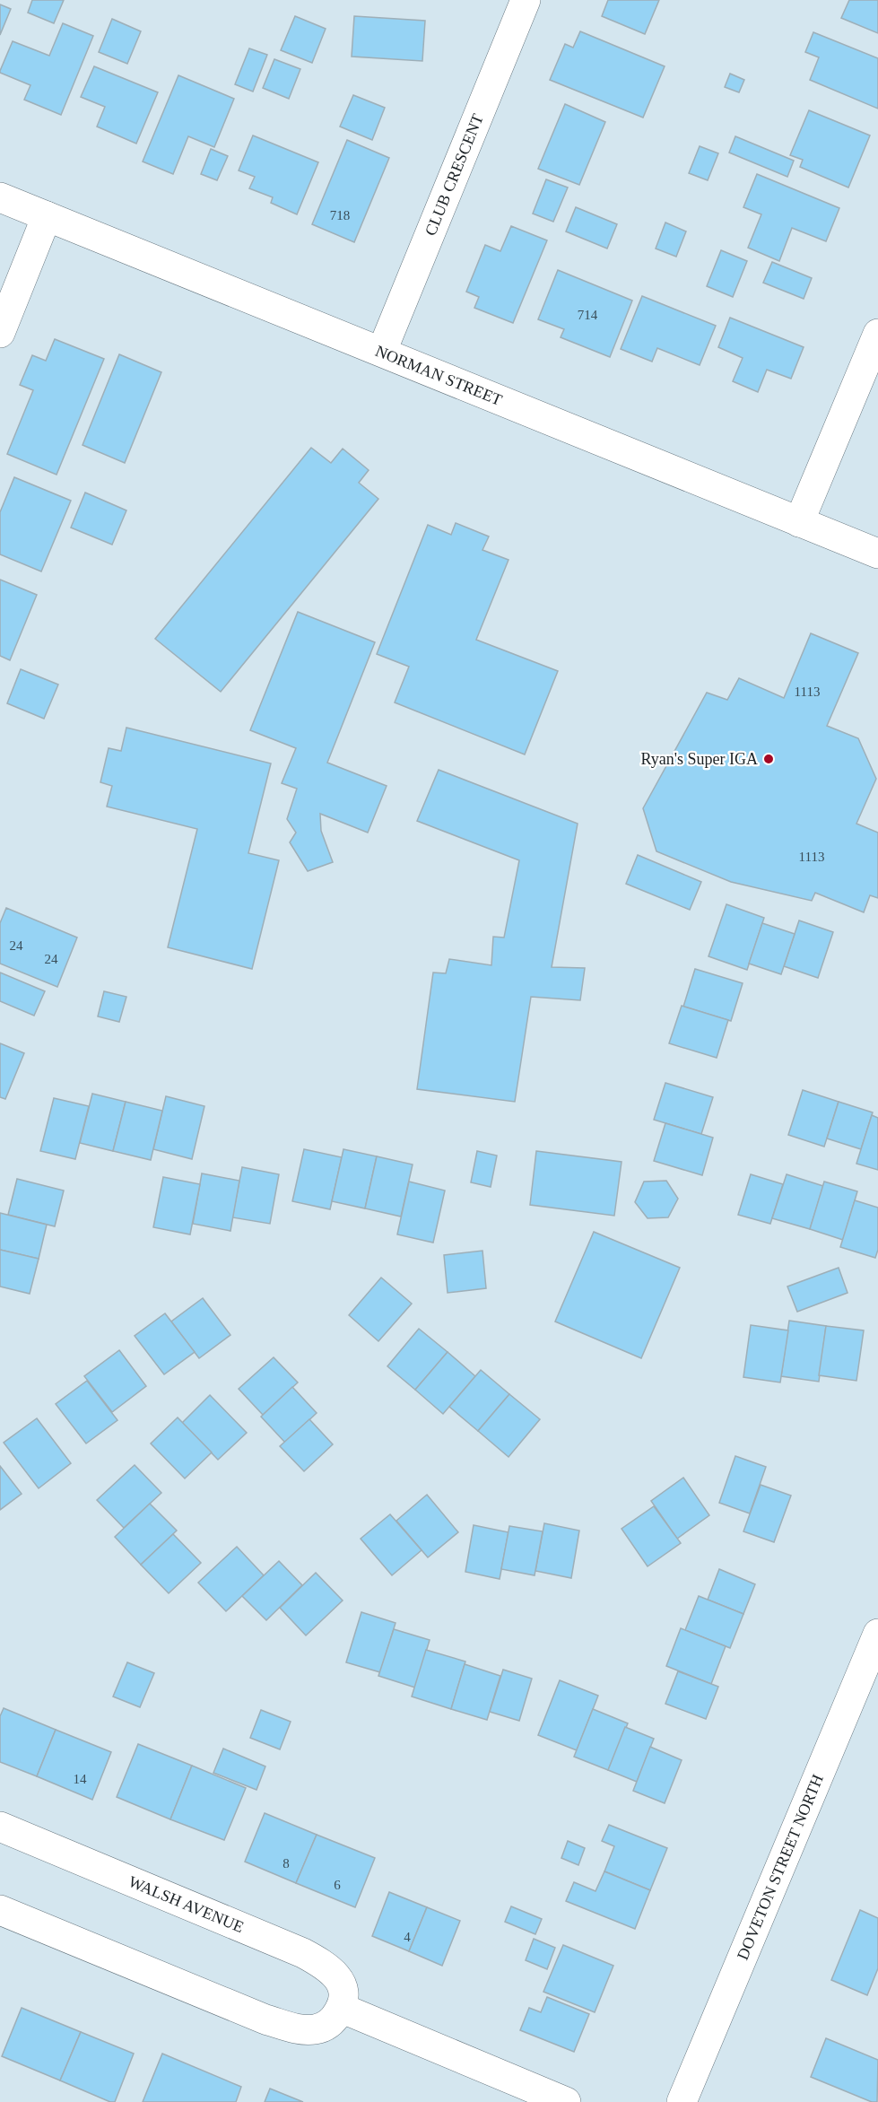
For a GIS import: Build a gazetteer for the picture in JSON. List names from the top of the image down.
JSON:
{
  "streets": {
    "street": [
      "CLUB CRESCENT",
      "NORMAN STREET",
      "DOVETON STREET NORTH",
      "WALSH AVENUE"
    ]
  },
  "crossings": [
    ["CLUB CRESCENT", "NORMAN STREET"]
  ],
  "places": ["Ryan's Super IGA"],
  "house_numbers": [
    "718",
    "714",
    "1113",
    "1113",
    "24",
    "24",
    "14",
    "8",
    "6",
    "4"
  ]
}
